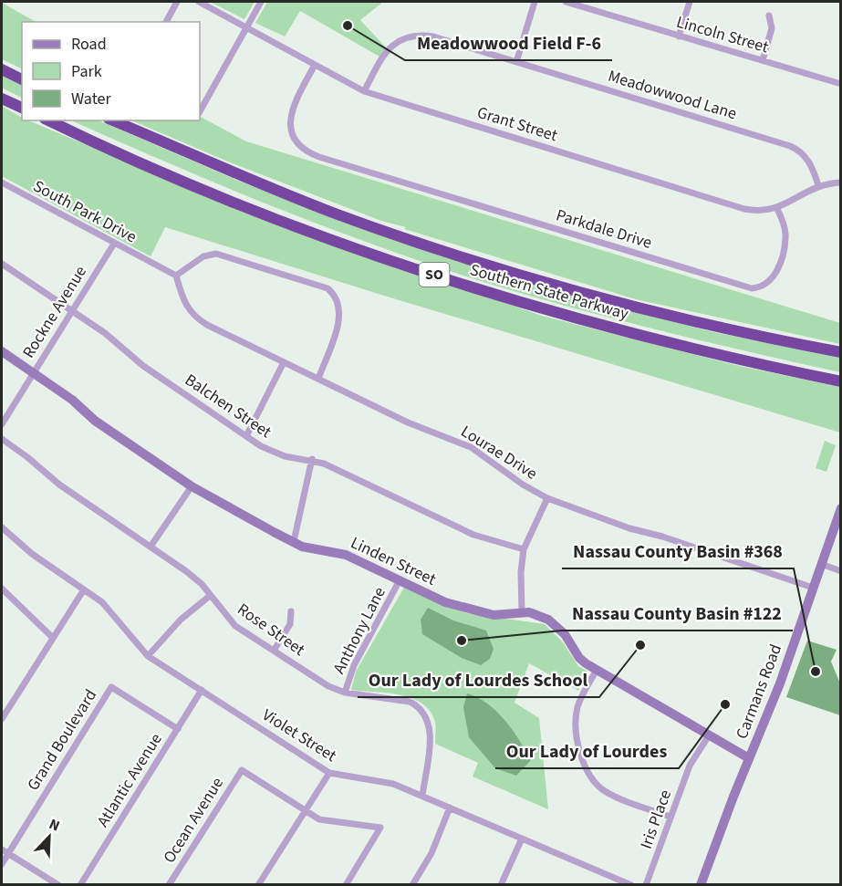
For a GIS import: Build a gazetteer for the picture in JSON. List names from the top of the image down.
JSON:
{
  "streets": {
    "highway": ["SO", "Southern State Parkway"],
    "street": [
      "Lincoln Street",
      "Meadowwood Lane",
      "Grant Street",
      "South Park Drive",
      "Parkdale Drive",
      "Rockne Avenue",
      "Balchen Street",
      "Lourae Drive",
      "Linden Street",
      "Rose Street",
      "Anthony Lane",
      "Carmans Road",
      "Violet Street",
      "Grand Boulevard",
      "Atlantic Avenue",
      "Iris Place",
      "Ocean Avenue"
    ]
  },
  "crossings": [
    ["Meadowwood Lane", "Grant Street"],
    ["Grant Street", "Parkdale Drive"],
    ["South Park Drive", "Rockne Avenue"],
    ["South Park Drive", "Lourae Drive"],
    ["Rockne Avenue", "Balchen Street"],
    ["Rockne Avenue", "Linden Street"],
    ["Lourae Drive", "Carmans Road"],
    ["Linden Street", "Anthony Lane"],
    ["Linden Street", "Carmans Road"],
    ["Linden Street", "Iris Place"],
    ["Rose Street", "Anthony Lane"],
    ["Rose Street", "Violet Street"],
    ["Violet Street", "Atlantic Avenue"],
    ["Grand Boulevard", "Atlantic Avenue"]
  ],
  "places": [
    "Meadowwood Field F-6",
    "Nassau County Basin #122",
    "Our Lady of Lourdes School",
    "Nassau County Basin #368",
    "Our Lady of Lourdes"
  ],
  "legend": ["Road", "Park", "Water"],
  "north": "top right"
}
